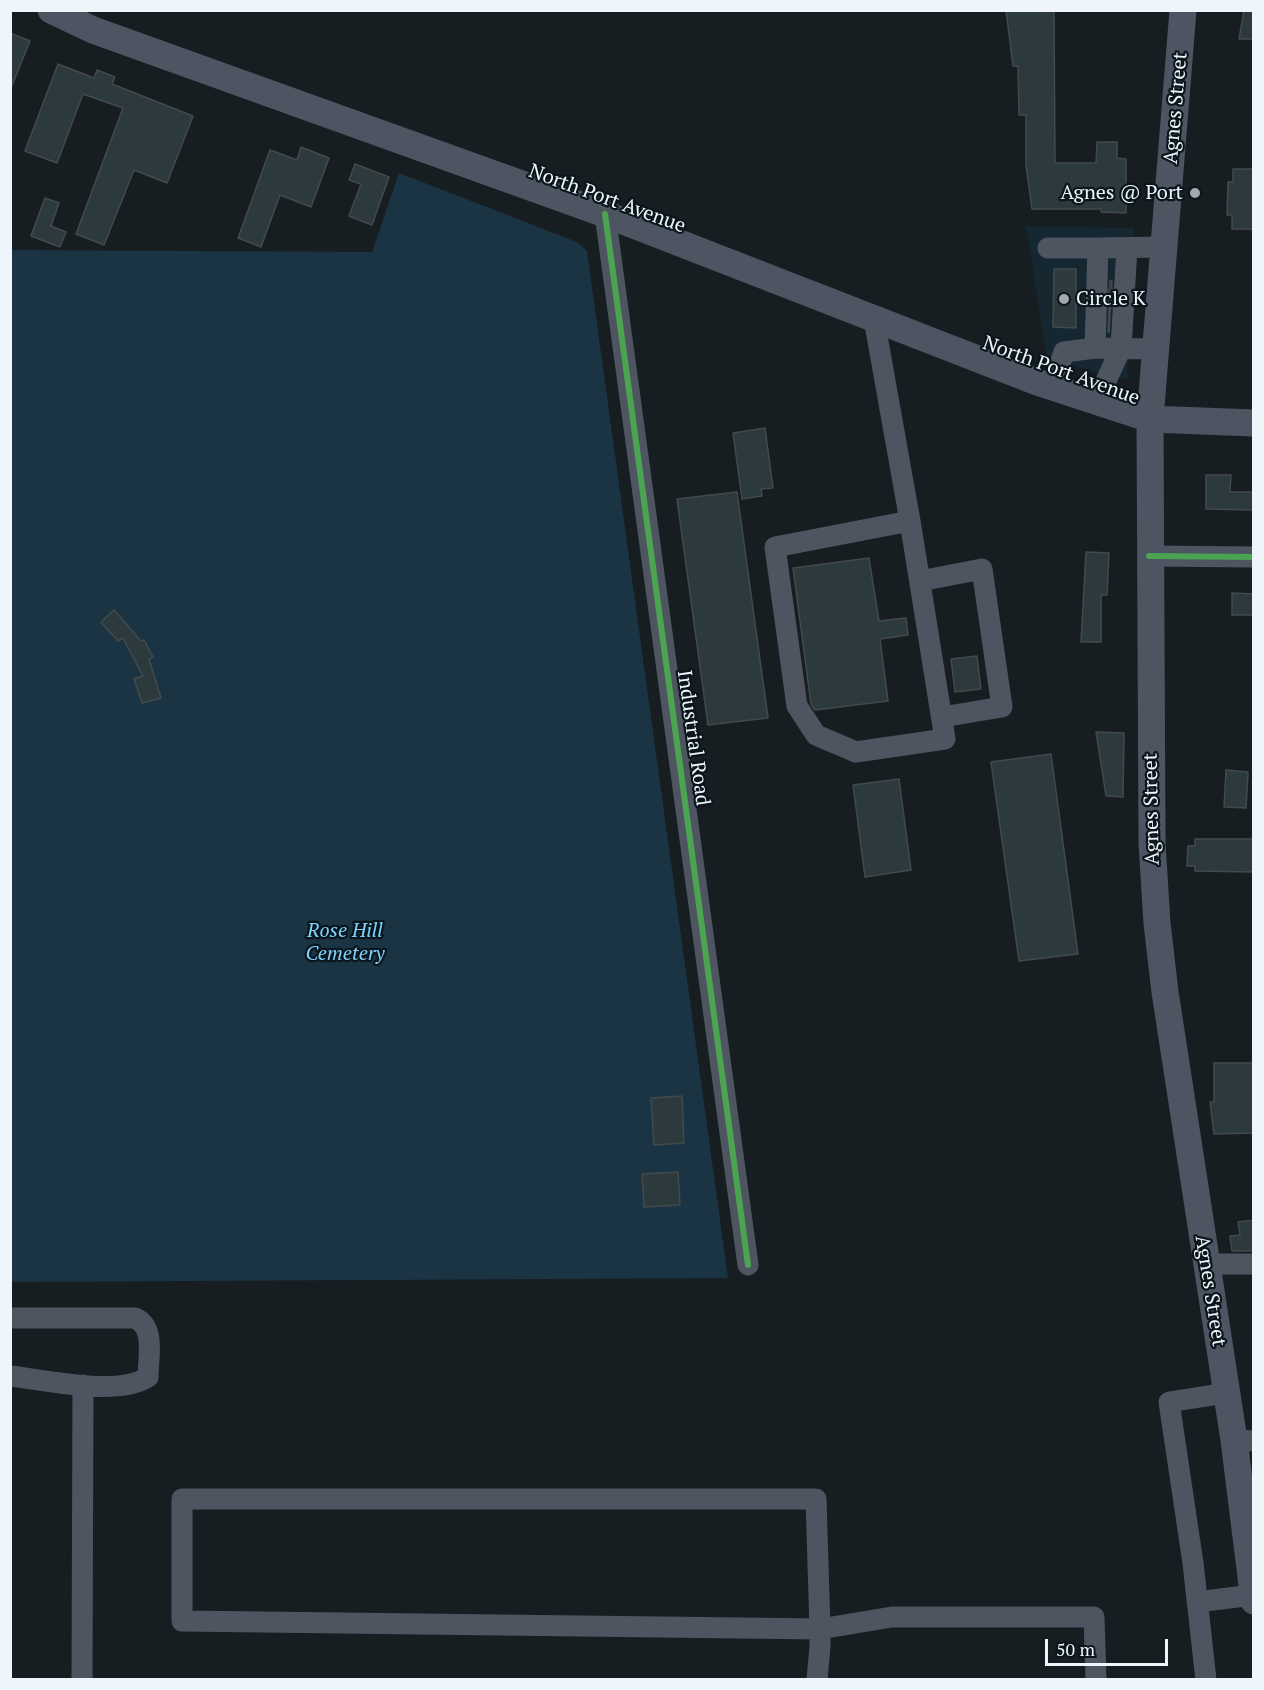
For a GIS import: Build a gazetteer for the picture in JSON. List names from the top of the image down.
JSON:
{
  "streets": {
    "main road": ["Agnes Street", "North Port Avenue"],
    "street": ["Industrial Road"]
  },
  "crossings": [
    ["Agnes Street", "North Port Avenue"],
    ["North Port Avenue", "Industrial Road"]
  ],
  "parks": ["Rose Hill Cemetery"],
  "places": ["Agnes @ Port", "Circle K"],
  "scale_bar": "50 m"
}
